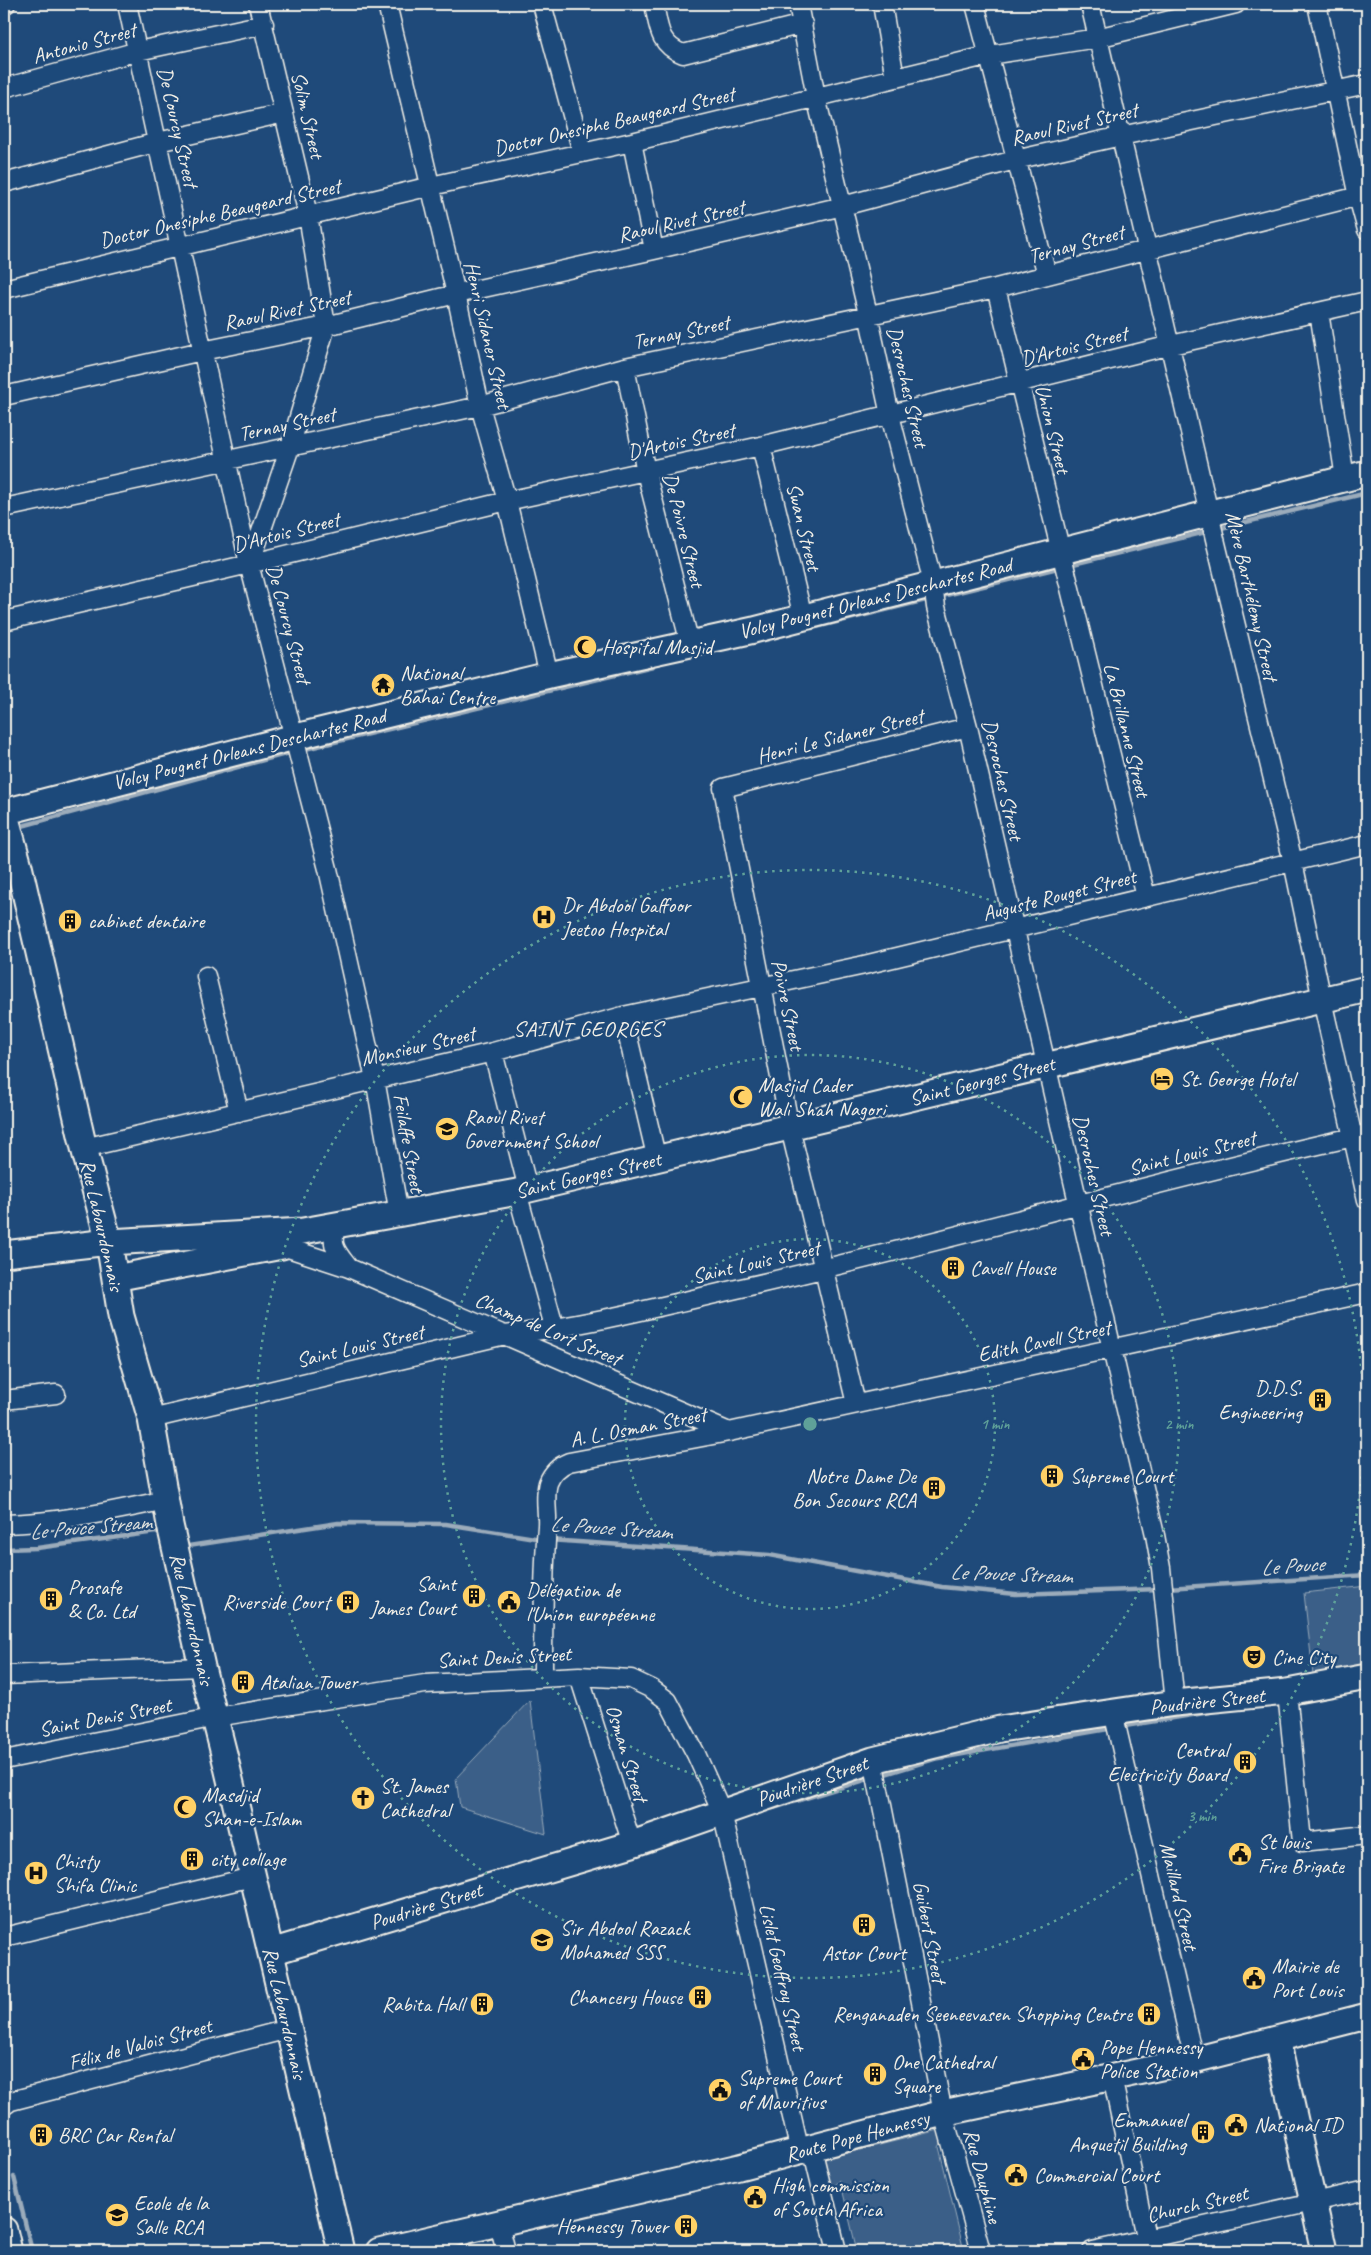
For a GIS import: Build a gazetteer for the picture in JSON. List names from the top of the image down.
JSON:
{
  "streets": {
    "main road": [
      "Volcy Pougnet Orleans Deschartes Road",
      "Saint Georges Street",
      "Rue Labourdonnais",
      "Poudrière Street",
      "Route Pope Hennessy"
    ],
    "street": [
      "Antonio Street",
      "Solim Street",
      "Doctor Onesiphe Beaugeard Street",
      "Raoul Rivet Street",
      "De Courcy Street",
      "Ternay Street",
      "Henri Sidaner Street",
      "D'Artois Street",
      "Desroches Street",
      "Union Street",
      "Swan Street",
      "De Poivre Street",
      "Mère Barthélemy Street",
      "La Brillanne Street",
      "Henri Le Sidaner Street",
      "Auguste Rouget Street",
      "Poivre Street",
      "Monsieur Street",
      "Feilaffe Street",
      "Saint Louis Street",
      "Champ de Lort Street",
      "Edith Cavell Street",
      "A. L. Osman Street",
      "Saint Denis Street",
      "Osman Street",
      "Maillard Street",
      "Guibert Street",
      "Lislet Geoffroy Street",
      "Félix de Valois Street",
      "Rue Dauphine",
      "Church Street"
    ]
  },
  "crossings": [
    ["Antonio Street", "Solim Street"],
    ["Antonio Street", "De Courcy Street"],
    ["Solim Street", "Doctor Onesiphe Beaugeard Street"],
    ["Solim Street", "Raoul Rivet Street"],
    ["Doctor Onesiphe Beaugeard Street", "De Courcy Street"],
    ["Doctor Onesiphe Beaugeard Street", "Henri Sidaner Street"],
    ["Doctor Onesiphe Beaugeard Street", "Desroches Street"],
    ["Doctor Onesiphe Beaugeard Street", "Mère Barthélemy Street"],
    ["Raoul Rivet Street", "De Courcy Street"],
    ["Raoul Rivet Street", "Henri Sidaner Street"],
    ["Raoul Rivet Street", "Desroches Street"],
    ["Raoul Rivet Street", "Mère Barthélemy Street"],
    ["De Courcy Street", "Ternay Street"],
    ["De Courcy Street", "D'Artois Street"],
    ["De Courcy Street", "Volcy Pougnet Orleans Deschartes Road"],
    ["De Courcy Street", "Monsieur Street"],
    ["De Courcy Street", "Feilaffe Street"],
    ["Ternay Street", "Henri Sidaner Street"],
    ["Ternay Street", "Desroches Street"],
    ["Ternay Street", "Union Street"],
    ["Ternay Street", "De Poivre Street"],
    ["Ternay Street", "Mère Barthélemy Street"],
    ["Henri Sidaner Street", "D'Artois Street"],
    ["Henri Sidaner Street", "Volcy Pougnet Orleans Deschartes Road"],
    ["D'Artois Street", "Desroches Street"],
    ["D'Artois Street", "Union Street"],
    ["D'Artois Street", "Swan Street"],
    ["D'Artois Street", "De Poivre Street"],
    ["D'Artois Street", "Mère Barthélemy Street"],
    ["Desroches Street", "Volcy Pougnet Orleans Deschartes Road"],
    ["Desroches Street", "Henri Le Sidaner Street"],
    ["Desroches Street", "Auguste Rouget Street"],
    ["Desroches Street", "Saint Georges Street"],
    ["Desroches Street", "Saint Louis Street"],
    ["Desroches Street", "Edith Cavell Street"],
    ["Desroches Street", "Poudrière Street"],
    ["Union Street", "Volcy Pougnet Orleans Deschartes Road"],
    ["Union Street", "La Brillanne Street"],
    ["Swan Street", "Volcy Pougnet Orleans Deschartes Road"],
    ["De Poivre Street", "Volcy Pougnet Orleans Deschartes Road"],
    ["Mère Barthélemy Street", "Volcy Pougnet Orleans Deschartes Road"],
    ["Mère Barthélemy Street", "Auguste Rouget Street"],
    ["Mère Barthélemy Street", "Saint Georges Street"],
    ["Mère Barthélemy Street", "Saint Louis Street"],
    ["Volcy Pougnet Orleans Deschartes Road", "La Brillanne Street"],
    ["Volcy Pougnet Orleans Deschartes Road", "Rue Labourdonnais"],
    ["La Brillanne Street", "Auguste Rouget Street"],
    ["Henri Le Sidaner Street", "Poivre Street"],
    ["Auguste Rouget Street", "Poivre Street"],
    ["Auguste Rouget Street", "Monsieur Street"],
    ["Poivre Street", "Monsieur Street"],
    ["Poivre Street", "Saint Georges Street"],
    ["Poivre Street", "Saint Louis Street"],
    ["Poivre Street", "Edith Cavell Street"],
    ["Monsieur Street", "Feilaffe Street"],
    ["Monsieur Street", "Rue Labourdonnais"],
    ["Saint Georges Street", "Feilaffe Street"],
    ["Saint Georges Street", "Rue Labourdonnais"],
    ["Saint Georges Street", "Champ de Lort Street"],
    ["Saint Louis Street", "Rue Labourdonnais"],
    ["Saint Louis Street", "Champ de Lort Street"],
    ["Rue Labourdonnais", "Saint Denis Street"],
    ["Rue Labourdonnais", "Poudrière Street"],
    ["Rue Labourdonnais", "Félix de Valois Street"],
    ["Champ de Lort Street", "Edith Cavell Street"],
    ["Champ de Lort Street", "A. L. Osman Street"],
    ["Edith Cavell Street", "A. L. Osman Street"],
    ["A. L. Osman Street", "Saint Denis Street"],
    ["Saint Denis Street", "Poudrière Street"],
    ["Saint Denis Street", "Osman Street"],
    ["Saint Denis Street", "Lislet Geoffroy Street"],
    ["Poudrière Street", "Osman Street"],
    ["Poudrière Street", "Maillard Street"],
    ["Poudrière Street", "Guibert Street"],
    ["Poudrière Street", "Lislet Geoffroy Street"],
    ["Maillard Street", "Route Pope Hennessy"],
    ["Guibert Street", "Route Pope Hennessy"],
    ["Guibert Street", "Rue Dauphine"],
    ["Lislet Geoffroy Street", "Route Pope Hennessy"],
    ["Route Pope Hennessy", "Rue Dauphine"]
  ],
  "districts": ["SAINT GEORGES"],
  "water": ["Le Pouce Stream", "Le Pouce"],
  "places": {
    "mosque": ["Hospital Masjid", "Masjid Cader Wali Shah Nagori", "Masdjid Shan-e-Islam"],
    "temple": ["National Bahai Centre"],
    "hospital": ["Dr Abdool Gaffoor Jeetoo Hospital", "Chisty Shifa Clinic"],
    "building": [
      "cabinet dentaire",
      "Cavell House",
      "D.D.S. Engineering",
      "Supreme Court",
      "Notre Dame De Bon Secours RCA",
      "Saint James Court",
      "Prosafe & Co. Ltd",
      "Riverside Court",
      "Atalian Tower",
      "Central Electricity Board",
      "city collage",
      "Astor Court",
      "Chancery House",
      "Rabita Hall",
      "Renganaden Seeneevasen Shopping Centre",
      "One Cathedral Square",
      "Emmanuel Anquetil Building",
      "BRC Car Rental",
      "Hennessy Tower"
    ],
    "hotel": ["St. George Hotel"],
    "school or university": ["Raoul Rivet Government School", "Sir Abdool Razack Mohamed SSS", "Ecole de la Salle RCA"],
    "public building": [
      "Délégation de l'Union européenne",
      "St louis Fire Brigate",
      "Mairie de Port Louis",
      "Pope Hennessy Police Station",
      "Supreme Court of Mauritius",
      "National ID",
      "Commercial Court",
      "High commission of South Africa"
    ],
    "theatre": ["Cine City"],
    "church": ["St. James Cathedral"]
  },
  "rings": ["1 min", "2 min", "3 min"]
}
